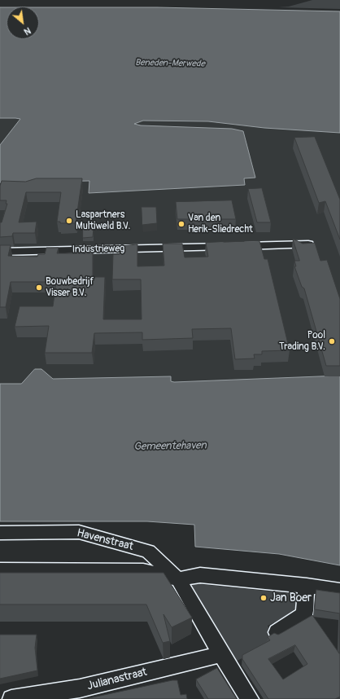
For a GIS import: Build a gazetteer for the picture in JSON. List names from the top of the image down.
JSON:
{
  "streets": {
    "street": ["Industrieweg", "Havenstraat", "Julianastraat"]
  },
  "crossings": [
    ["Havenstraat", "Julianastraat"]
  ],
  "water": ["Beneden-Merwede", "Gemeentehaven"],
  "places": [
    "Laspartners Multiweld B.V.",
    "Van den Herik-Sliedrecht",
    "Bouwbedrijf Visser B.V.",
    "Pool Trading B.V.",
    "Jan Boer"
  ],
  "north": "bottom right"
}
